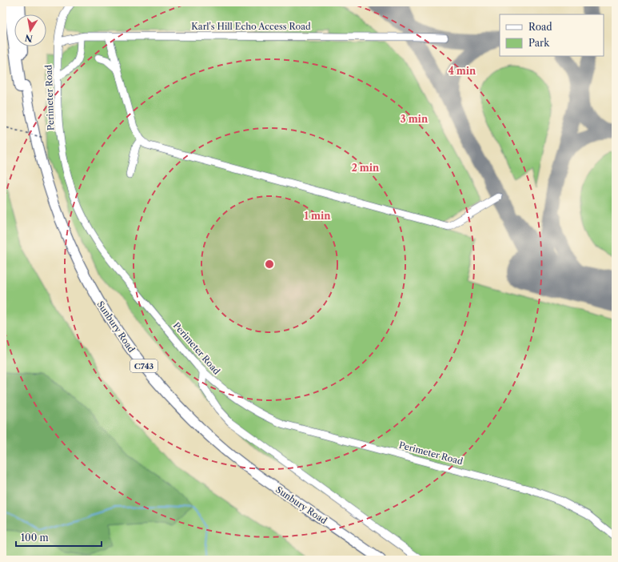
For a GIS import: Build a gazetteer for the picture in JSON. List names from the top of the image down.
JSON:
{
  "streets": {
    "highway": ["C743"],
    "main road": ["Sunbury Road"],
    "lane": ["Karl's Hill Echo Access Road", "Perimeter Road"]
  },
  "crossings": [
    ["Karl's Hill Echo Access Road", "Perimeter Road"],
    ["Sunbury Road", "C743"]
  ],
  "legend": ["Road", "Park"],
  "scale_bar": "100 m",
  "north": "bottom",
  "rings": [
    "4 min",
    "3 min",
    "2 min",
    "1 min"
  ]
}
